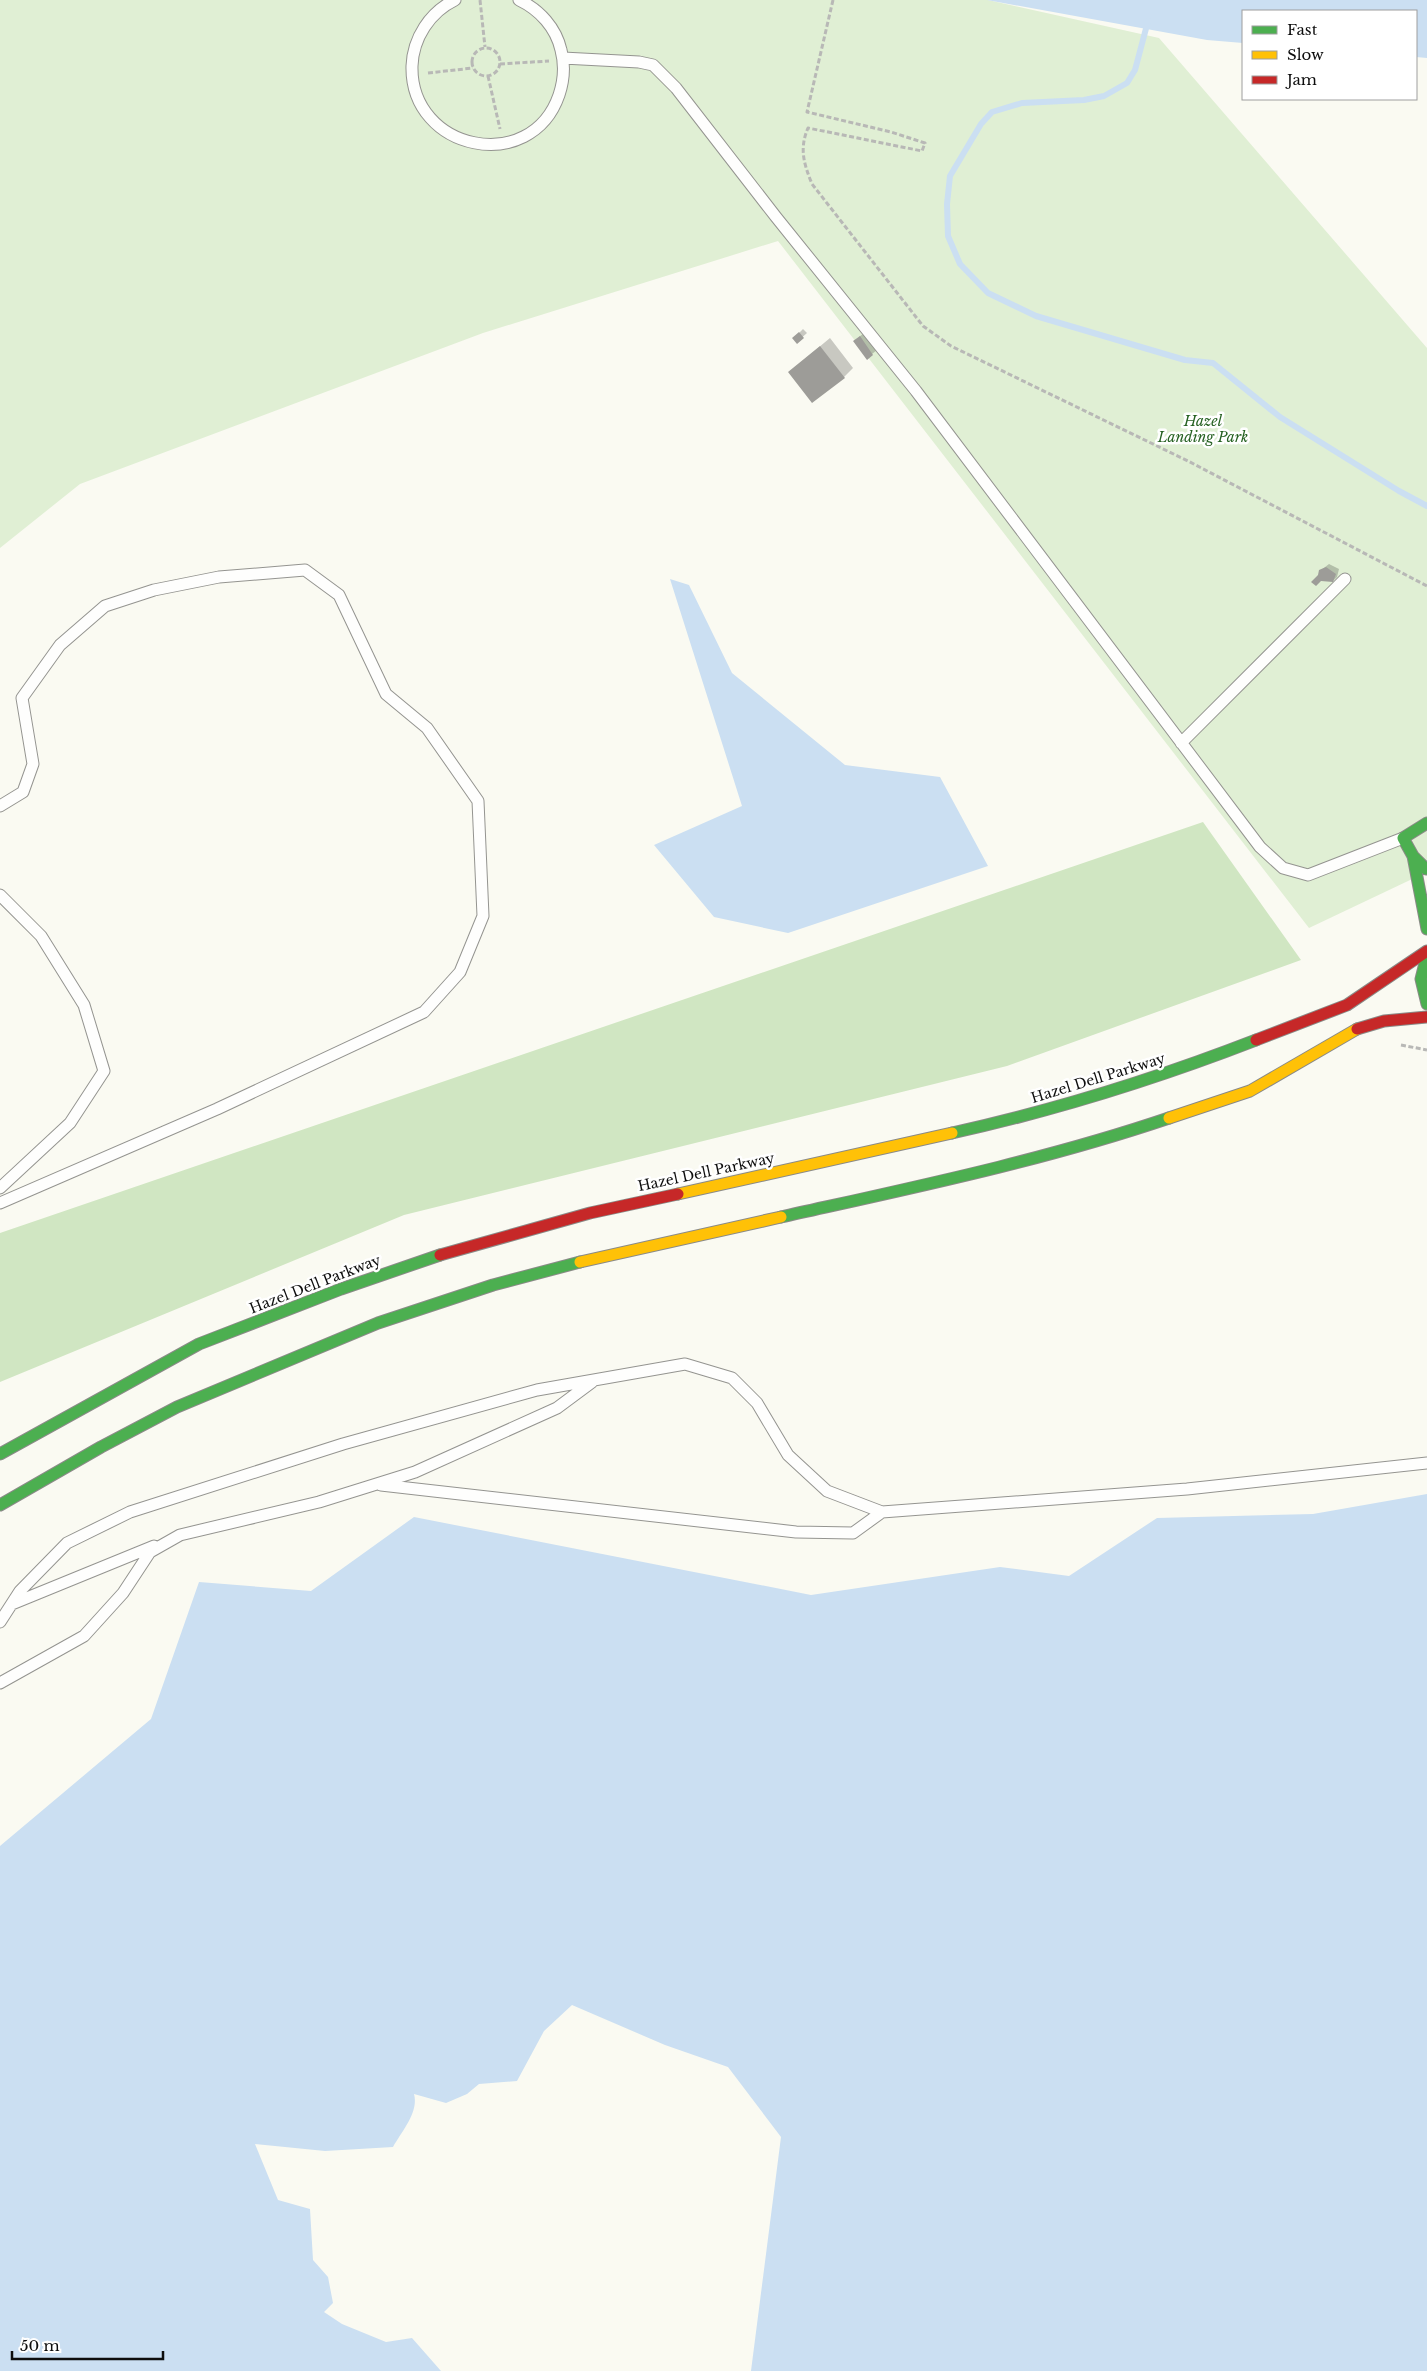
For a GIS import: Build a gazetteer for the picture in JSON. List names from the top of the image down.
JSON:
{
  "streets": {
    "main road": ["Hazel Dell Parkway"]
  },
  "parks": ["Hazel Landing Park"],
  "legend": ["Fast", "Slow", "Jam"],
  "scale_bar": "50 m"
}
